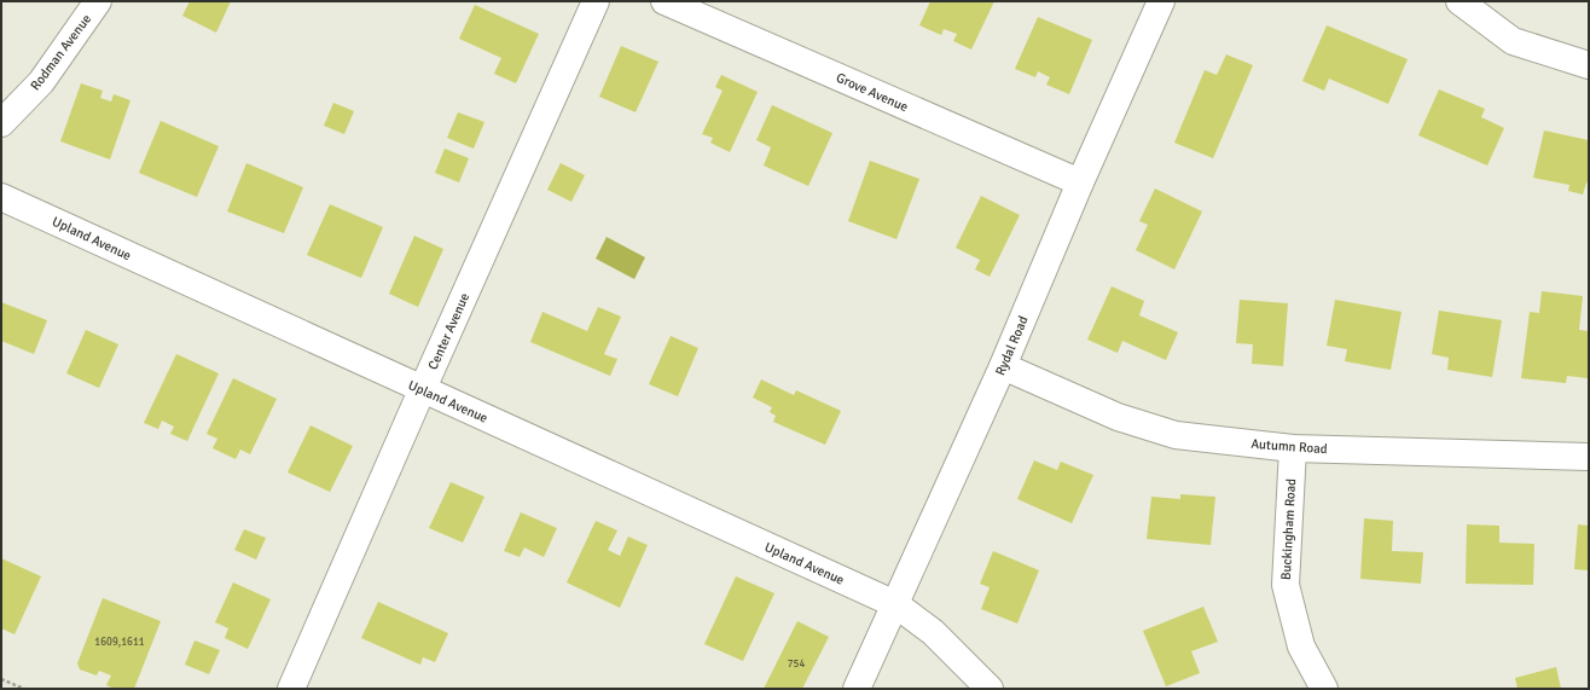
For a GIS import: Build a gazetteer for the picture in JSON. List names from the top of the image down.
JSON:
{
  "streets": {
    "street": [
      "Rodman Avenue",
      "Grove Avenue",
      "Upland Avenue",
      "Center Avenue",
      "Rydal Road",
      "Autumn Road",
      "Buckingham Road"
    ]
  },
  "crossings": [
    ["Grove Avenue", "Rydal Road"],
    ["Upland Avenue", "Center Avenue"],
    ["Upland Avenue", "Rydal Road"],
    ["Rydal Road", "Autumn Road"],
    ["Autumn Road", "Buckingham Road"]
  ],
  "house_numbers": ["1609,1611", "754"]
}
